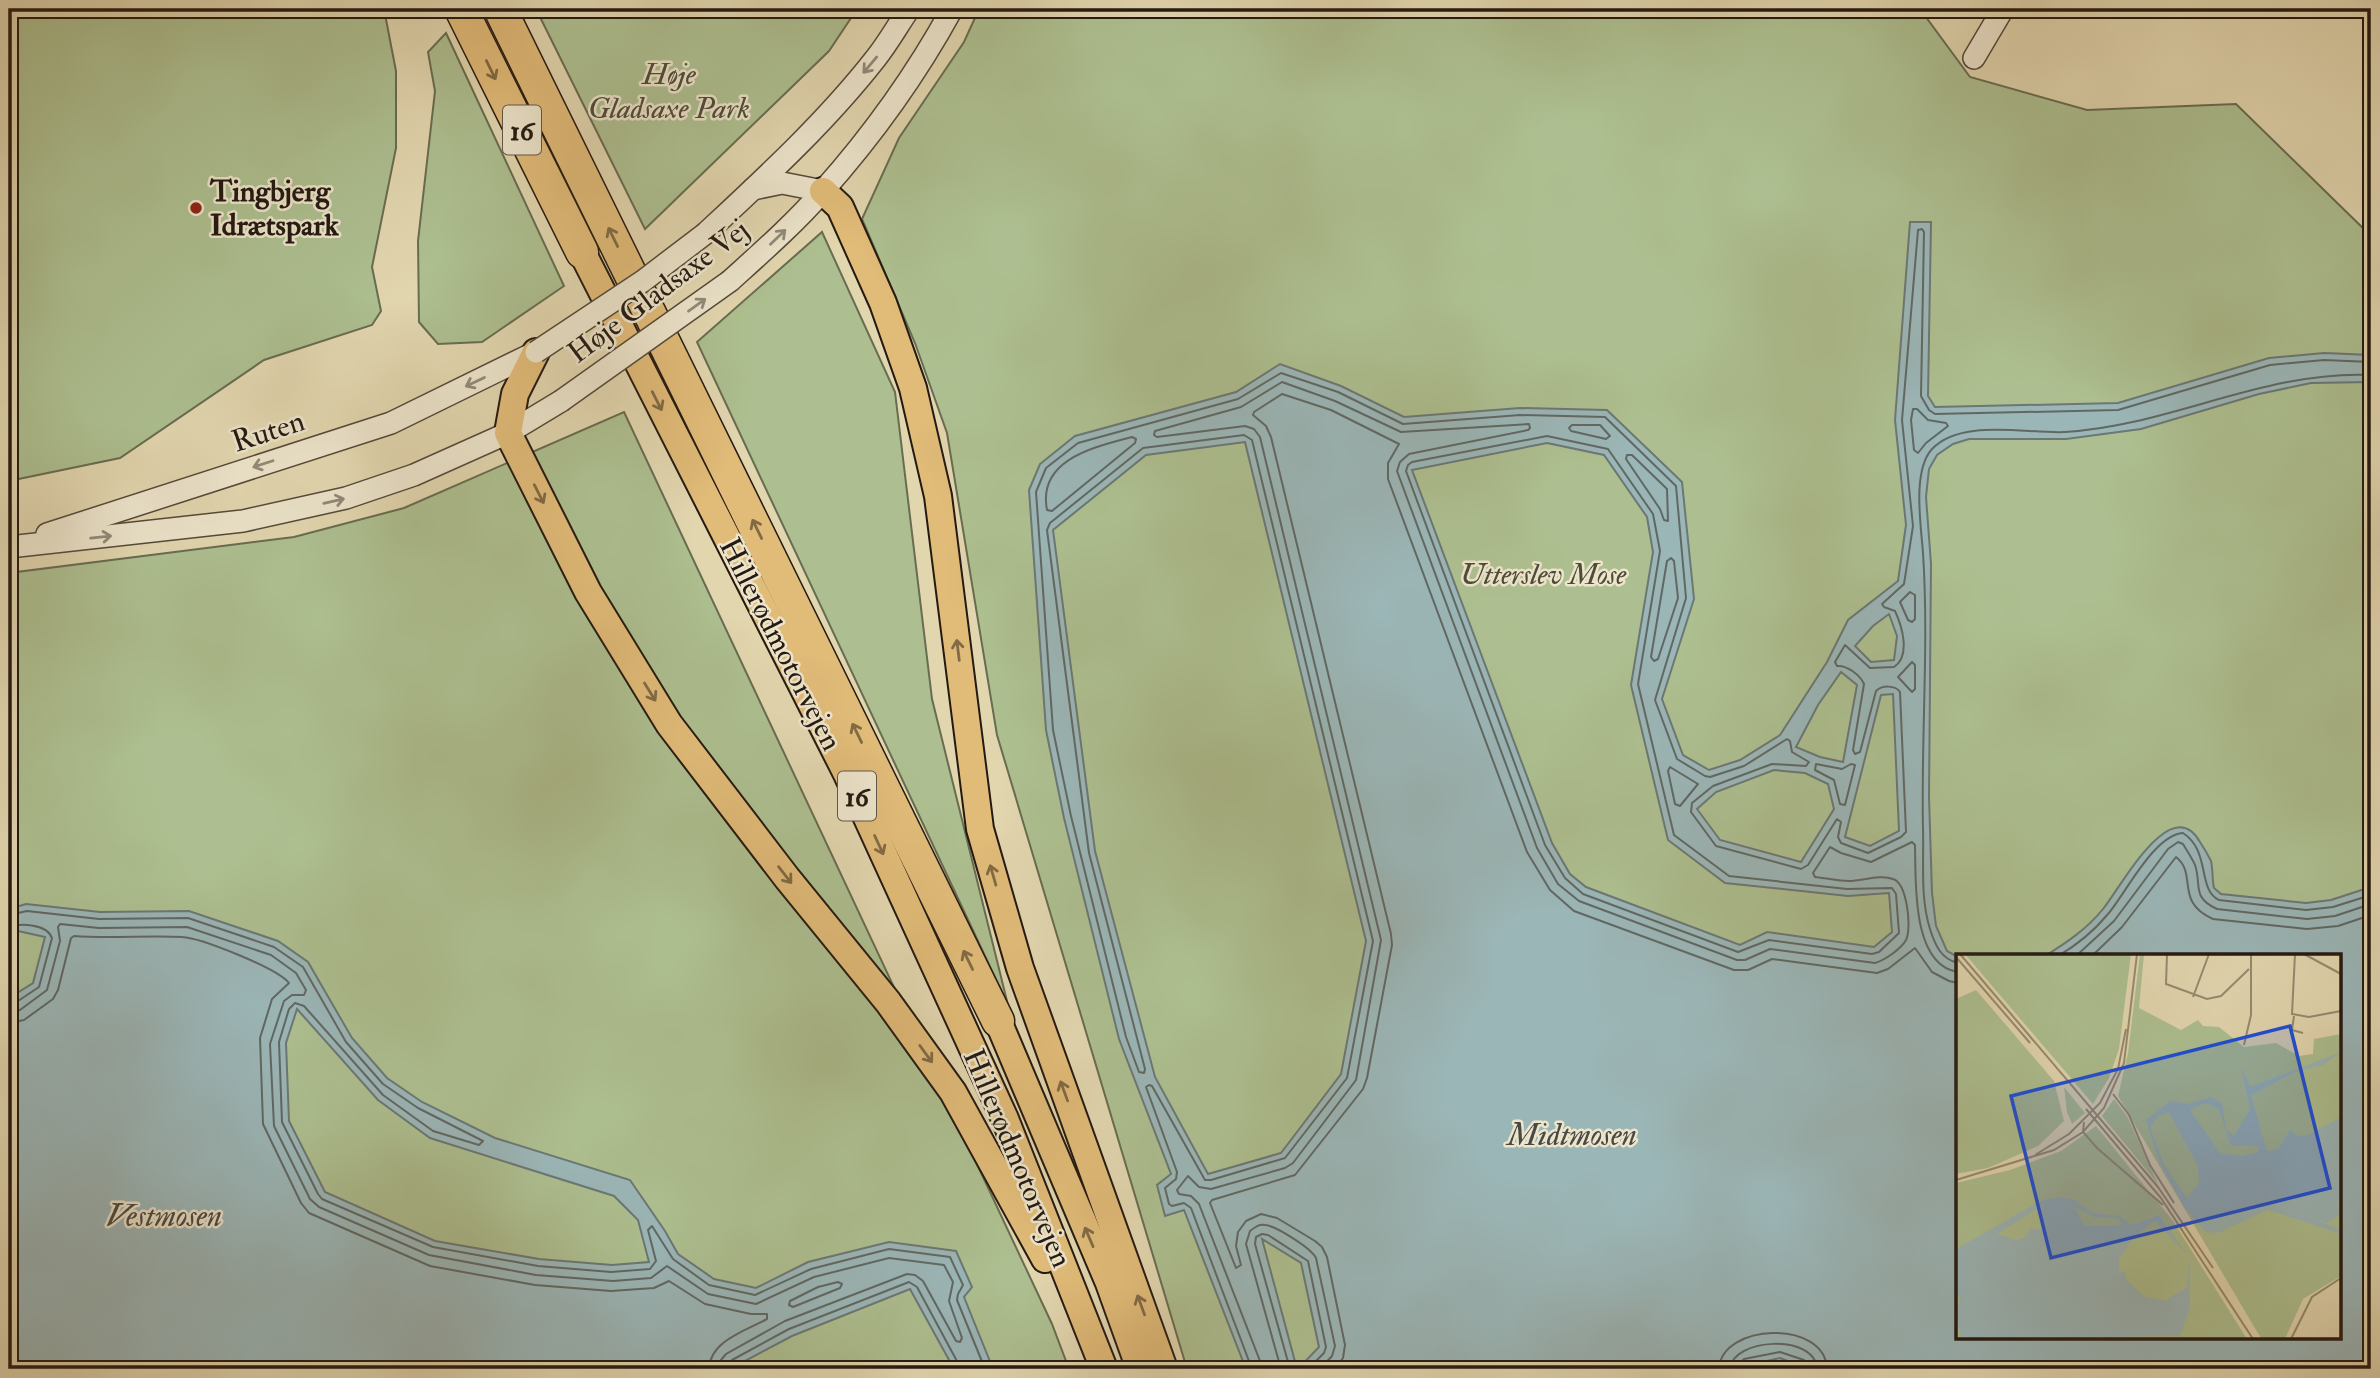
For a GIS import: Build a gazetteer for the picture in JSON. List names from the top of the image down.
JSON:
{
  "streets": {
    "highway": ["16", "Hillerødmotorvejen"],
    "street": ["Høje Gladsaxe Vej", "Ruten"]
  },
  "crossings": [
    ["Høje Gladsaxe Vej", "Ruten"]
  ],
  "water": ["Midtmosen", "Vestmosen"],
  "parks": ["Høje Gladsaxe Park", "Utterslev Mose"],
  "places": ["Tingbjerg Idrætspark"]
}
